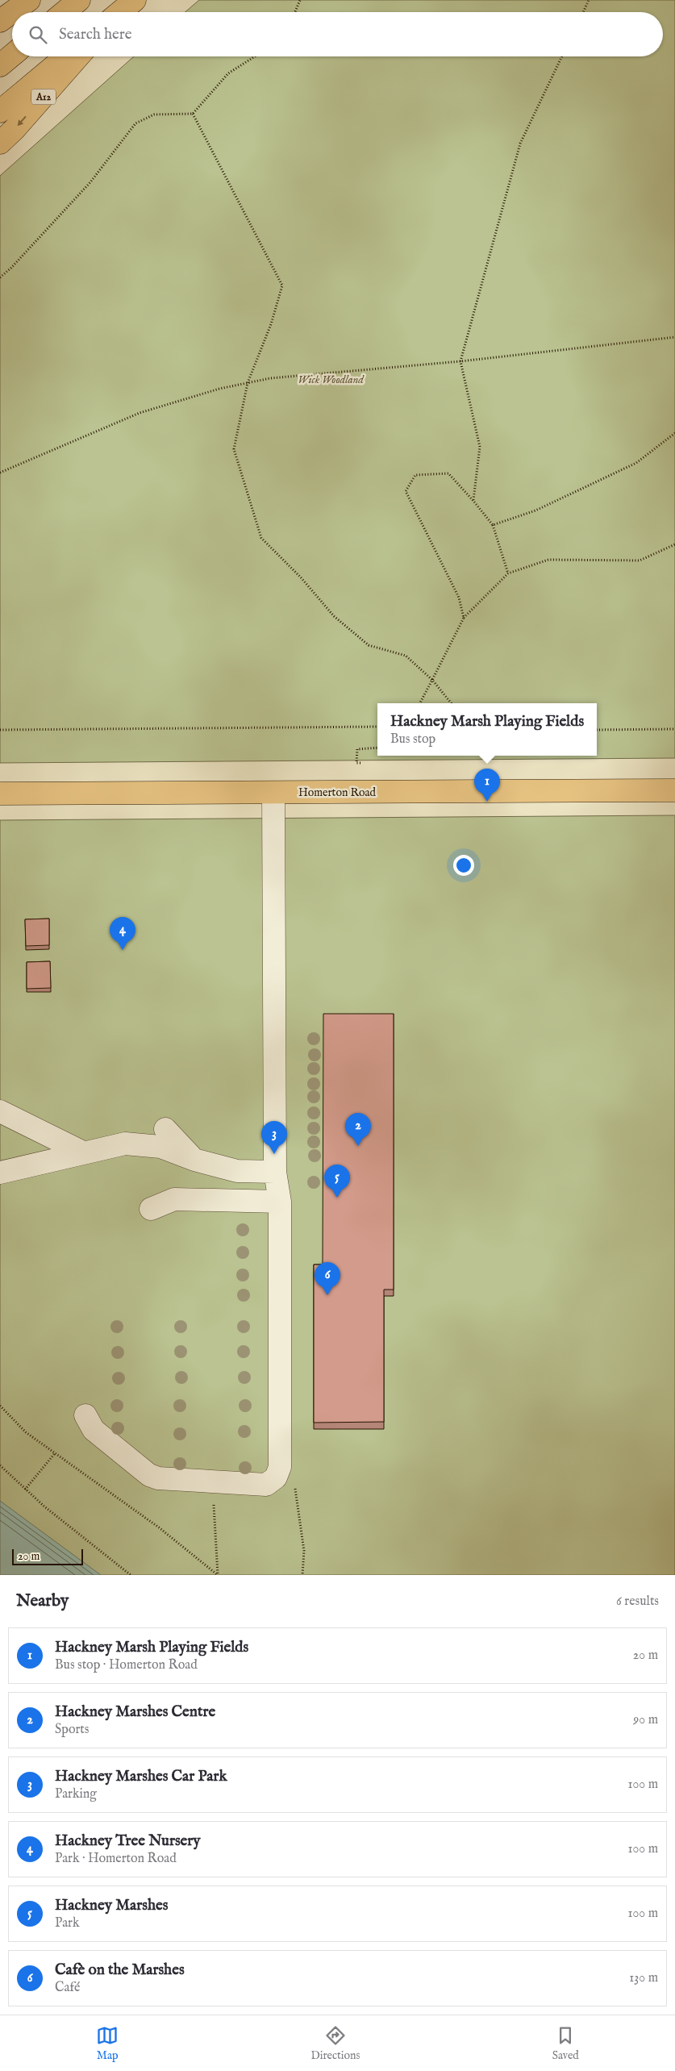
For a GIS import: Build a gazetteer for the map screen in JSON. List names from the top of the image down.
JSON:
{
  "streets": {
    "main road": ["A12", "Homerton Road"]
  },
  "parks": ["Wick Woodland"],
  "scale_bar": "20 m",
  "page": {
    "search": "Search here",
    "popup": ["Hackney Marsh Playing Fields", "Bus stop"],
    "pins": [
      "1",
      "4",
      "2",
      "3",
      "5",
      "6"
    ],
    "scale": "20 m",
    "heading": ["Nearby", "6 results"],
    "list": [
      {
        "mark": "1",
        "name": "Hackney Marsh Playing Fields",
        "note": "Bus stop · Homerton Road",
        "value": "20 m"
      },
      {
        "mark": "2",
        "name": "Hackney Marshes Centre",
        "note": "Sports",
        "value": "90 m"
      },
      {
        "mark": "3",
        "name": "Hackney Marshes Car Park",
        "note": "Parking",
        "value": "100 m"
      },
      {
        "mark": "4",
        "name": "Hackney Tree Nursery",
        "note": "Park · Homerton Road",
        "value": "100 m"
      },
      {
        "mark": "5",
        "name": "Hackney Marshes",
        "note": "Park",
        "value": "100 m"
      },
      {
        "mark": "6",
        "name": "Cafè on the Marshes",
        "note": "Café",
        "value": "130 m"
      }
    ],
    "nav": ["Map", "Directions", "Saved"]
  }
}
